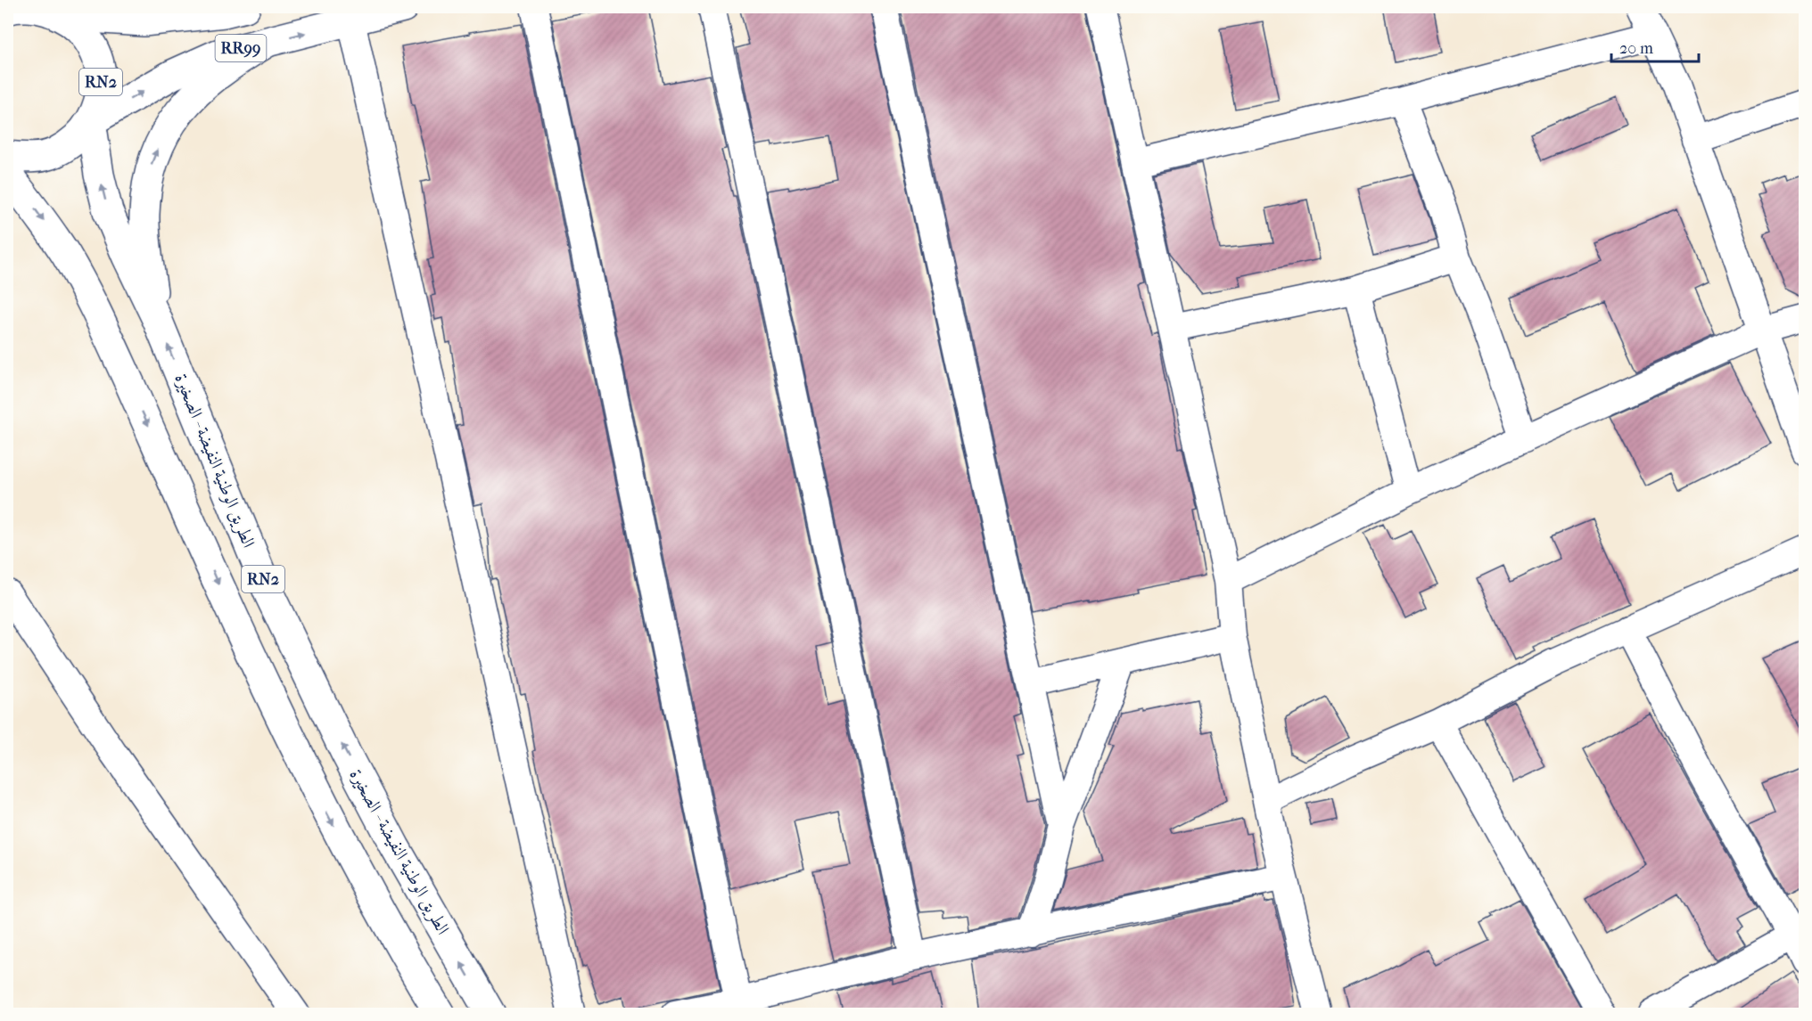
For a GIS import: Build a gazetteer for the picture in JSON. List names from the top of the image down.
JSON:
{
  "streets": {
    "main road": ["RR99", "RN2", "الطريق الوطنية النفيضة - الصخيرة"]
  },
  "crossings": [
    ["RR99", "RN2"],
    ["RR99", "الطريق الوطنية النفيضة - الصخيرة"],
    ["RN2", "الطريق الوطنية النفيضة - الصخيرة"]
  ],
  "scale_bar": "20 m"
}
